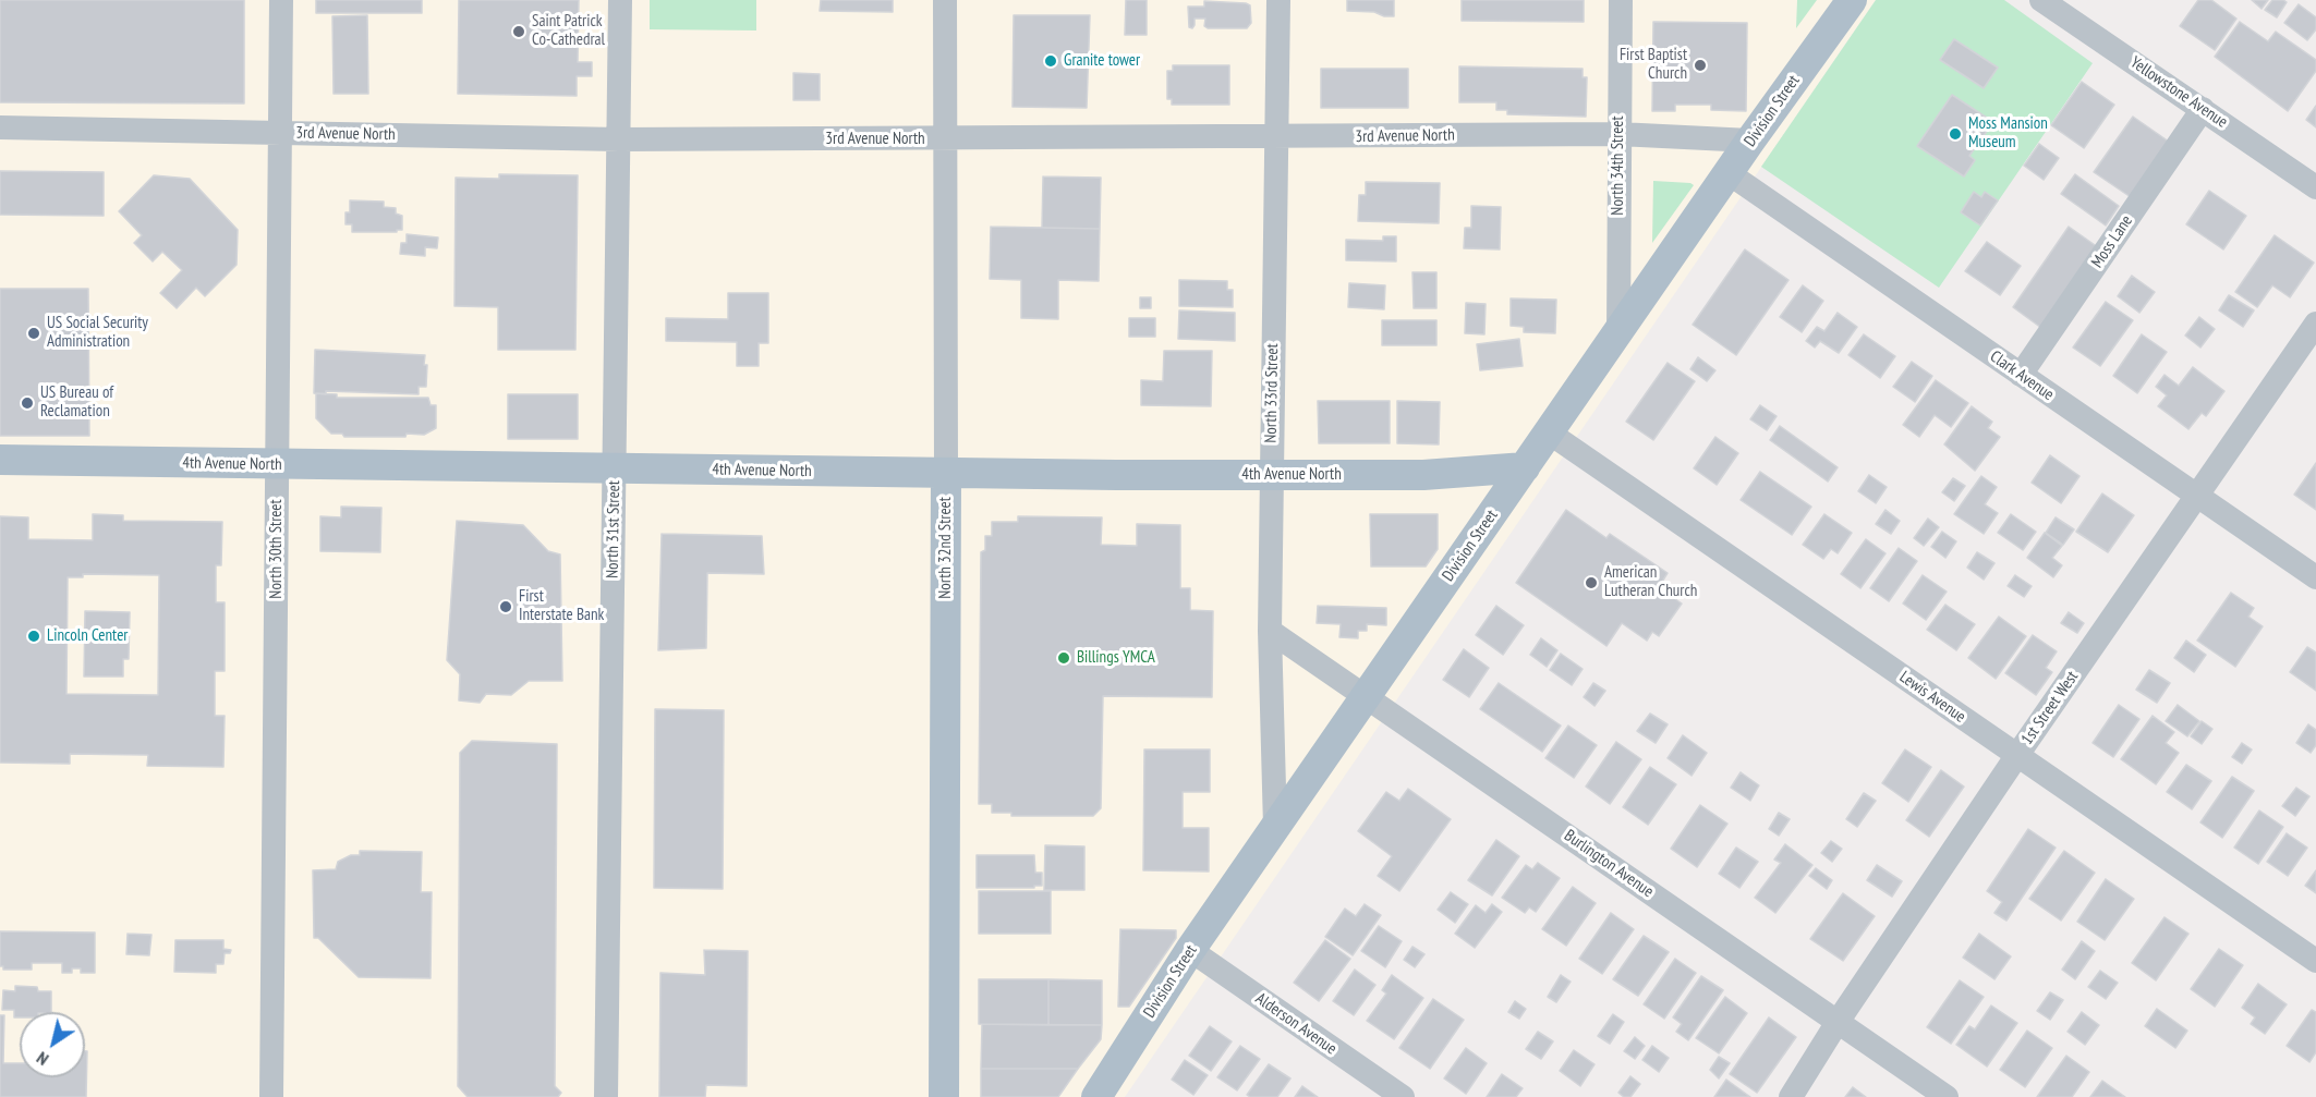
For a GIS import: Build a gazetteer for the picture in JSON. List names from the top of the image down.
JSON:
{
  "streets": {
    "main road": ["Division Street", "4th Avenue North", "North 32nd Street"],
    "street": [
      "Yellowstone Avenue",
      "3rd Avenue North",
      "North 34th Street",
      "Moss Lane",
      "Clark Avenue",
      "North 33rd Street",
      "North 31st Street",
      "North 30th Street",
      "Lewis Avenue",
      "1st Street West",
      "Burlington Avenue",
      "Alderson Avenue"
    ]
  },
  "crossings": [
    ["Yellowstone Avenue", "Moss Lane"],
    ["Division Street", "3rd Avenue North"],
    ["Division Street", "North 34th Street"],
    ["Division Street", "Clark Avenue"],
    ["Division Street", "North 33rd Street"],
    ["Division Street", "4th Avenue North"],
    ["Division Street", "Lewis Avenue"],
    ["Division Street", "Burlington Avenue"],
    ["Division Street", "Alderson Avenue"],
    ["3rd Avenue North", "North 34th Street"],
    ["3rd Avenue North", "North 33rd Street"],
    ["3rd Avenue North", "North 31st Street"],
    ["3rd Avenue North", "North 32nd Street"],
    ["3rd Avenue North", "North 30th Street"],
    ["Moss Lane", "Clark Avenue"],
    ["Clark Avenue", "1st Street West"],
    ["North 33rd Street", "4th Avenue North"],
    ["North 33rd Street", "Burlington Avenue"],
    ["4th Avenue North", "North 31st Street"],
    ["4th Avenue North", "North 32nd Street"],
    ["4th Avenue North", "North 30th Street"],
    ["Lewis Avenue", "1st Street West"],
    ["1st Street West", "Burlington Avenue"]
  ],
  "places": [
    "Saint Patrick Co-Cathedral",
    "Granite tower",
    "First Baptist Church",
    "Moss Mansion Museum",
    "US Social Security Administration",
    "US Bureau of Reclamation",
    "American Lutheran Church",
    "First Interstate Bank",
    "Lincoln Center",
    "Billings YMCA"
  ],
  "north": "bottom left"
}
